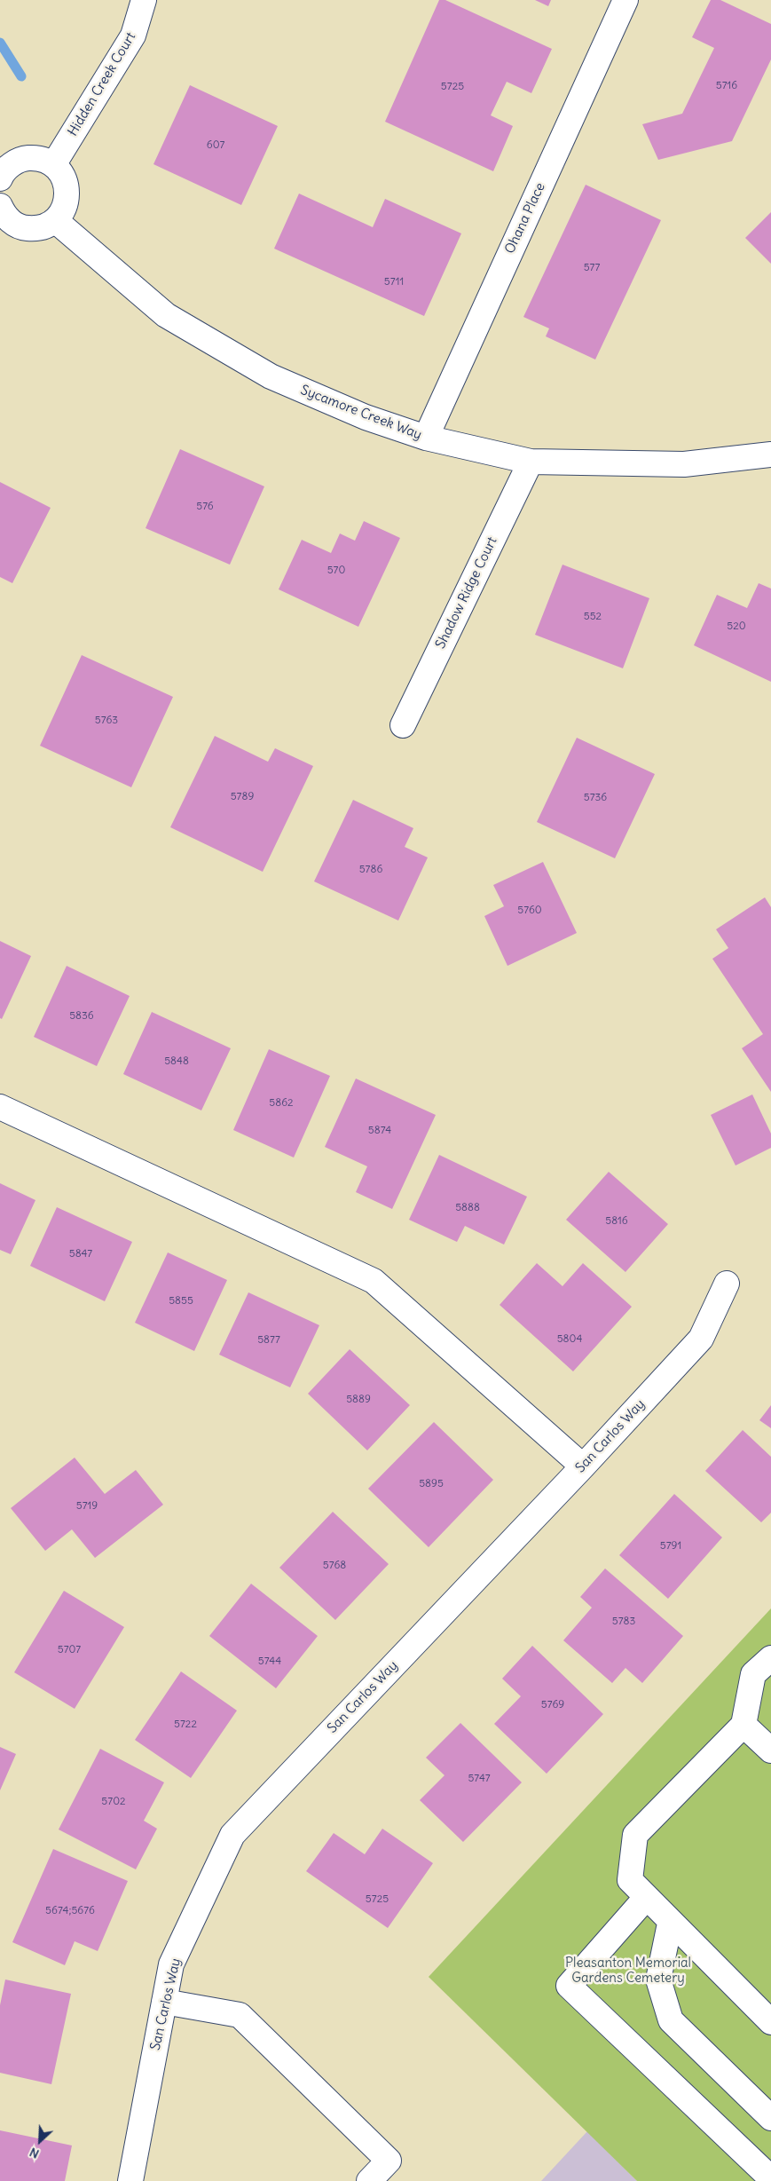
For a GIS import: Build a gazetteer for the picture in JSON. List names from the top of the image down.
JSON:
{
  "streets": {
    "street": [
      "Hidden Creek Court",
      "Ohana Place",
      "Sycamore Creek Way",
      "Shadow Ridge Court",
      "San Carlos Way"
    ]
  },
  "crossings": [
    ["Ohana Place", "Sycamore Creek Way"],
    ["Sycamore Creek Way", "Shadow Ridge Court"]
  ],
  "parks": ["Pleasanton Memorial Gardens Cemetery"],
  "house_numbers": [
    "5716",
    "5725",
    "607",
    "577",
    "5711",
    "576",
    "570",
    "552",
    "520",
    "5763",
    "5789",
    "5736",
    "5786",
    "5760",
    "5836",
    "5848",
    "5862",
    "5874",
    "5888",
    "5816",
    "5847",
    "5855",
    "5804",
    "5877",
    "5889",
    "5895",
    "5719",
    "5791",
    "5768",
    "5783",
    "5707",
    "5744",
    "5769",
    "5722",
    "5747",
    "5702",
    "5725",
    "5674;5676"
  ],
  "north": "bottom left"
}
